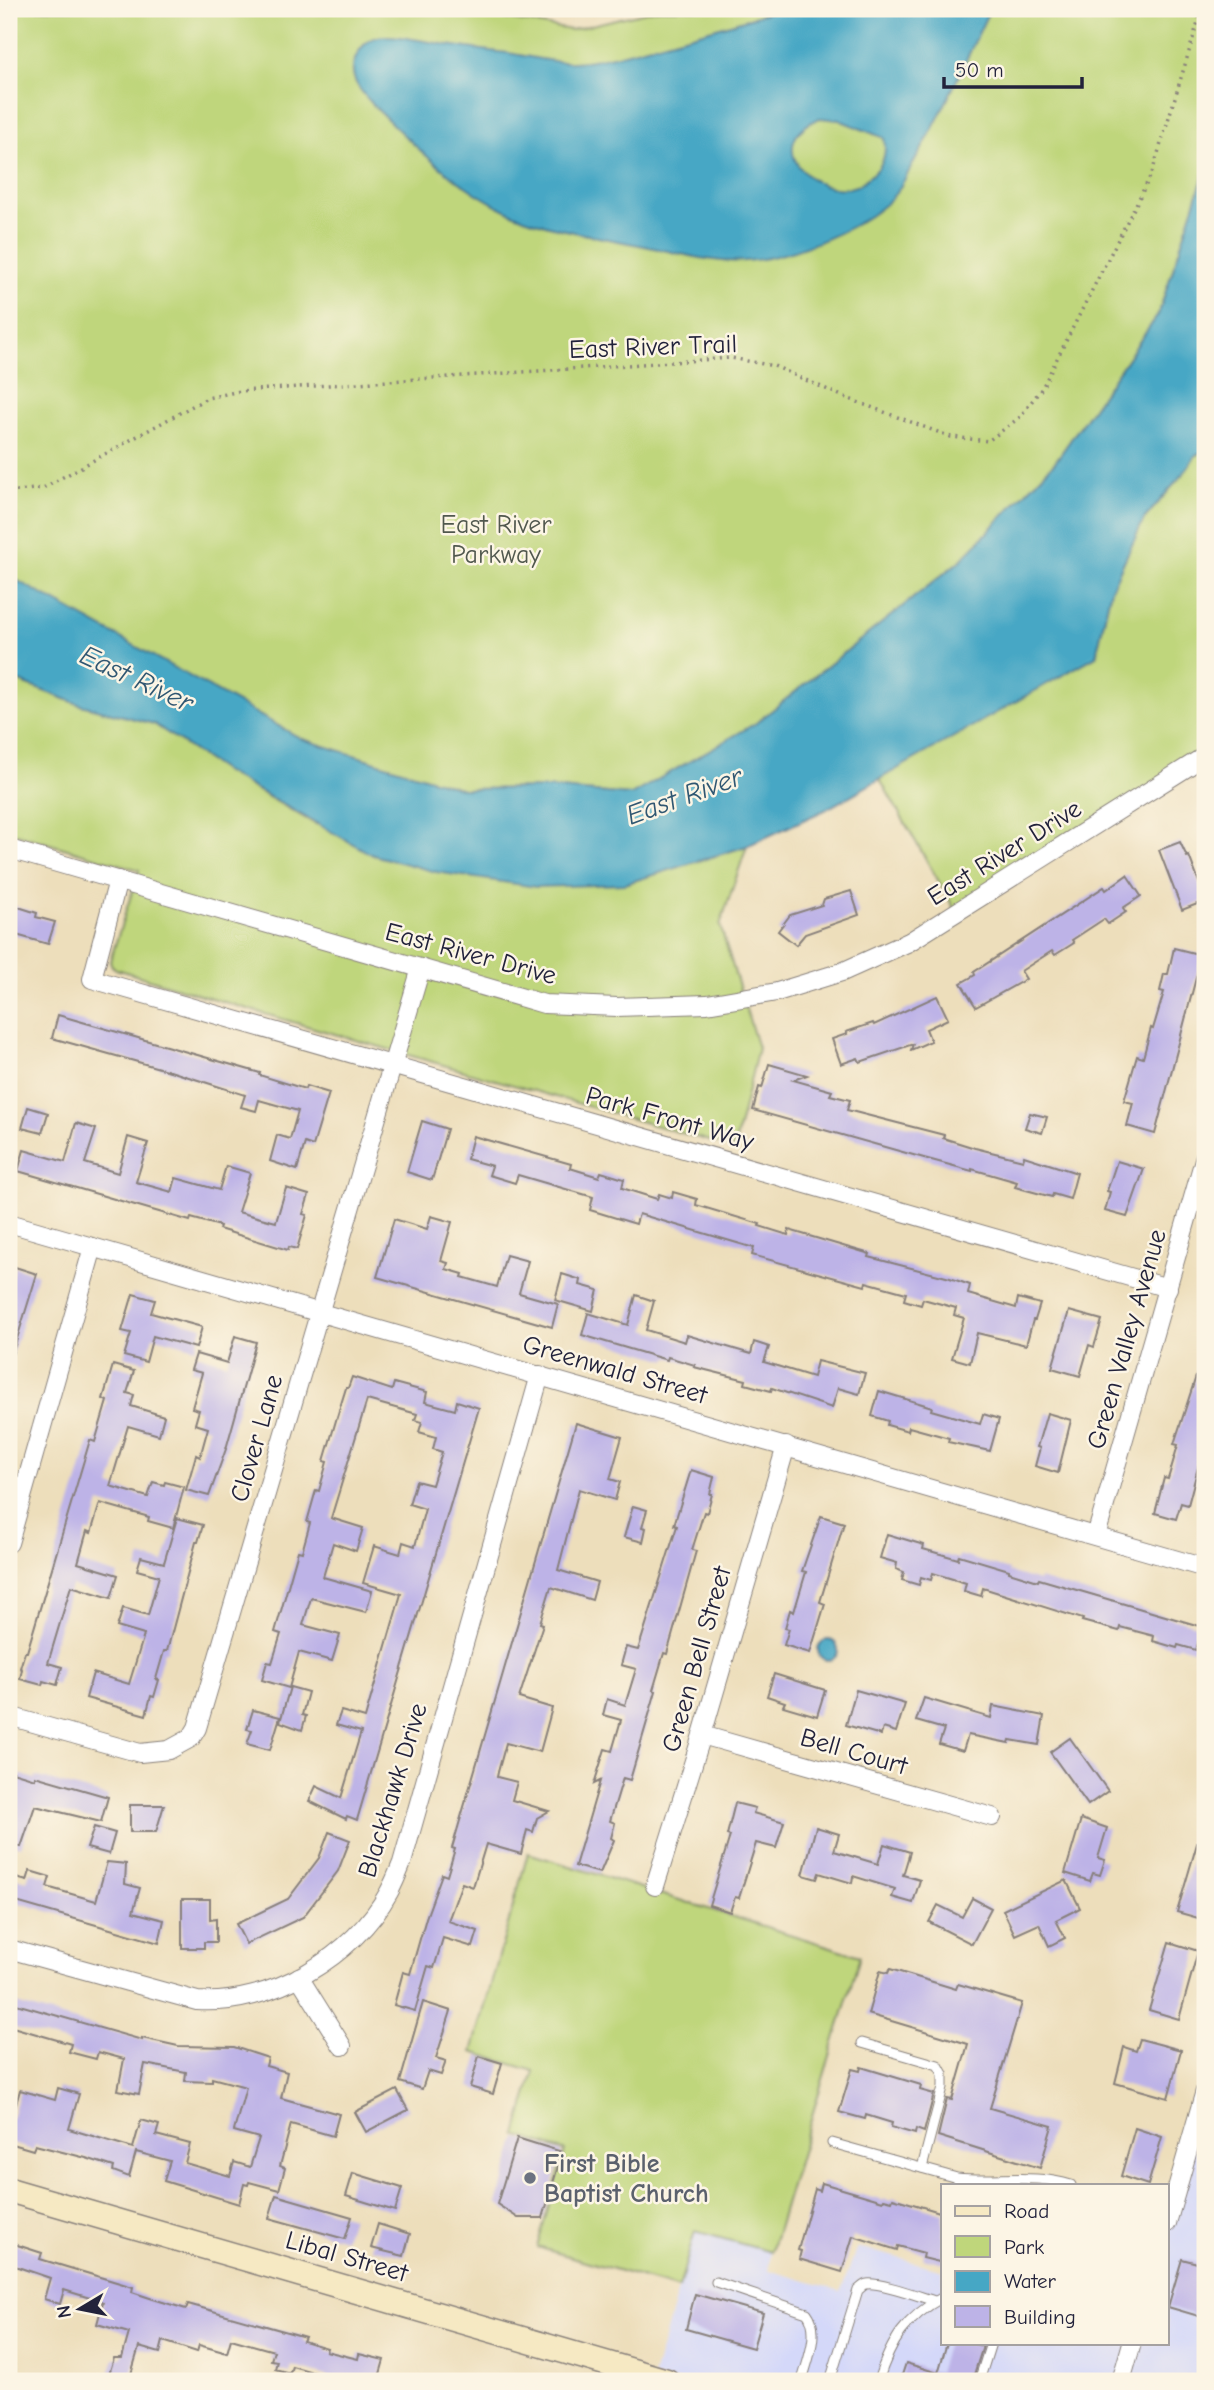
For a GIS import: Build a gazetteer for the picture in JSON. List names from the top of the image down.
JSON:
{
  "streets": {
    "street": [
      "East River Drive",
      "Park Front Way",
      "Green Valley Avenue",
      "Greenwald Street",
      "Clover Lane",
      "Green Bell Street",
      "Bell Court",
      "Blackhawk Drive",
      "Libal Street"
    ],
    "path": ["East River Trail"]
  },
  "crossings": [
    ["East River Drive", "Park Front Way"],
    ["East River Drive", "Clover Lane"],
    ["Park Front Way", "Green Valley Avenue"],
    ["Park Front Way", "Clover Lane"],
    ["Green Valley Avenue", "Greenwald Street"],
    ["Greenwald Street", "Clover Lane"],
    ["Greenwald Street", "Green Bell Street"],
    ["Greenwald Street", "Blackhawk Drive"],
    ["Green Bell Street", "Bell Court"]
  ],
  "water": ["East River"],
  "parks": ["East River Parkway"],
  "places": ["First Bible Baptist Church"],
  "legend": [
    "Road",
    "Park",
    "Water",
    "Building"
  ],
  "scale_bar": "50 m",
  "north": "left"
}
